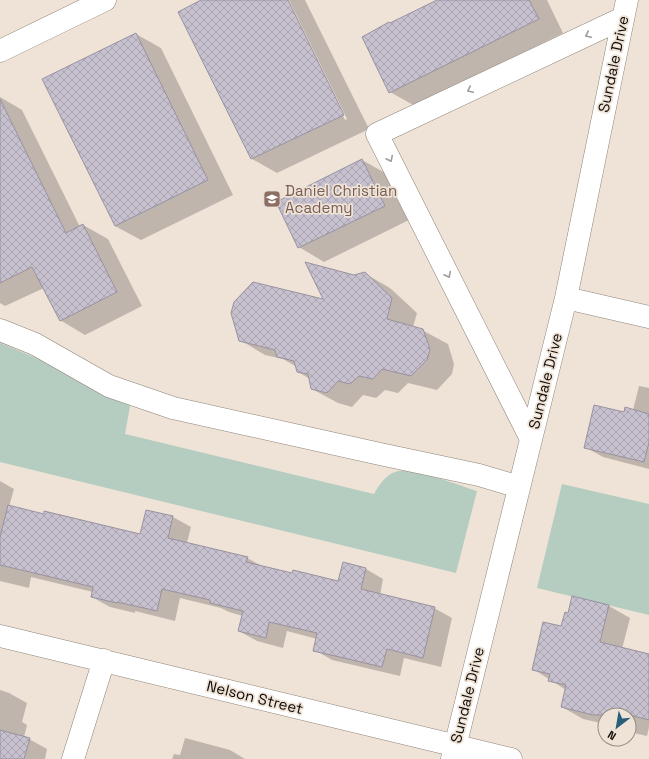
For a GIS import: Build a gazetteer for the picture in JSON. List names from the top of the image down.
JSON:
{
  "streets": {
    "street": ["Sundale Drive", "Nelson Street"]
  },
  "crossings": [
    ["Sundale Drive", "Nelson Street"]
  ],
  "places": {
    "school or university": ["Daniel Christian Academy"]
  },
  "north": "bottom left"
}
